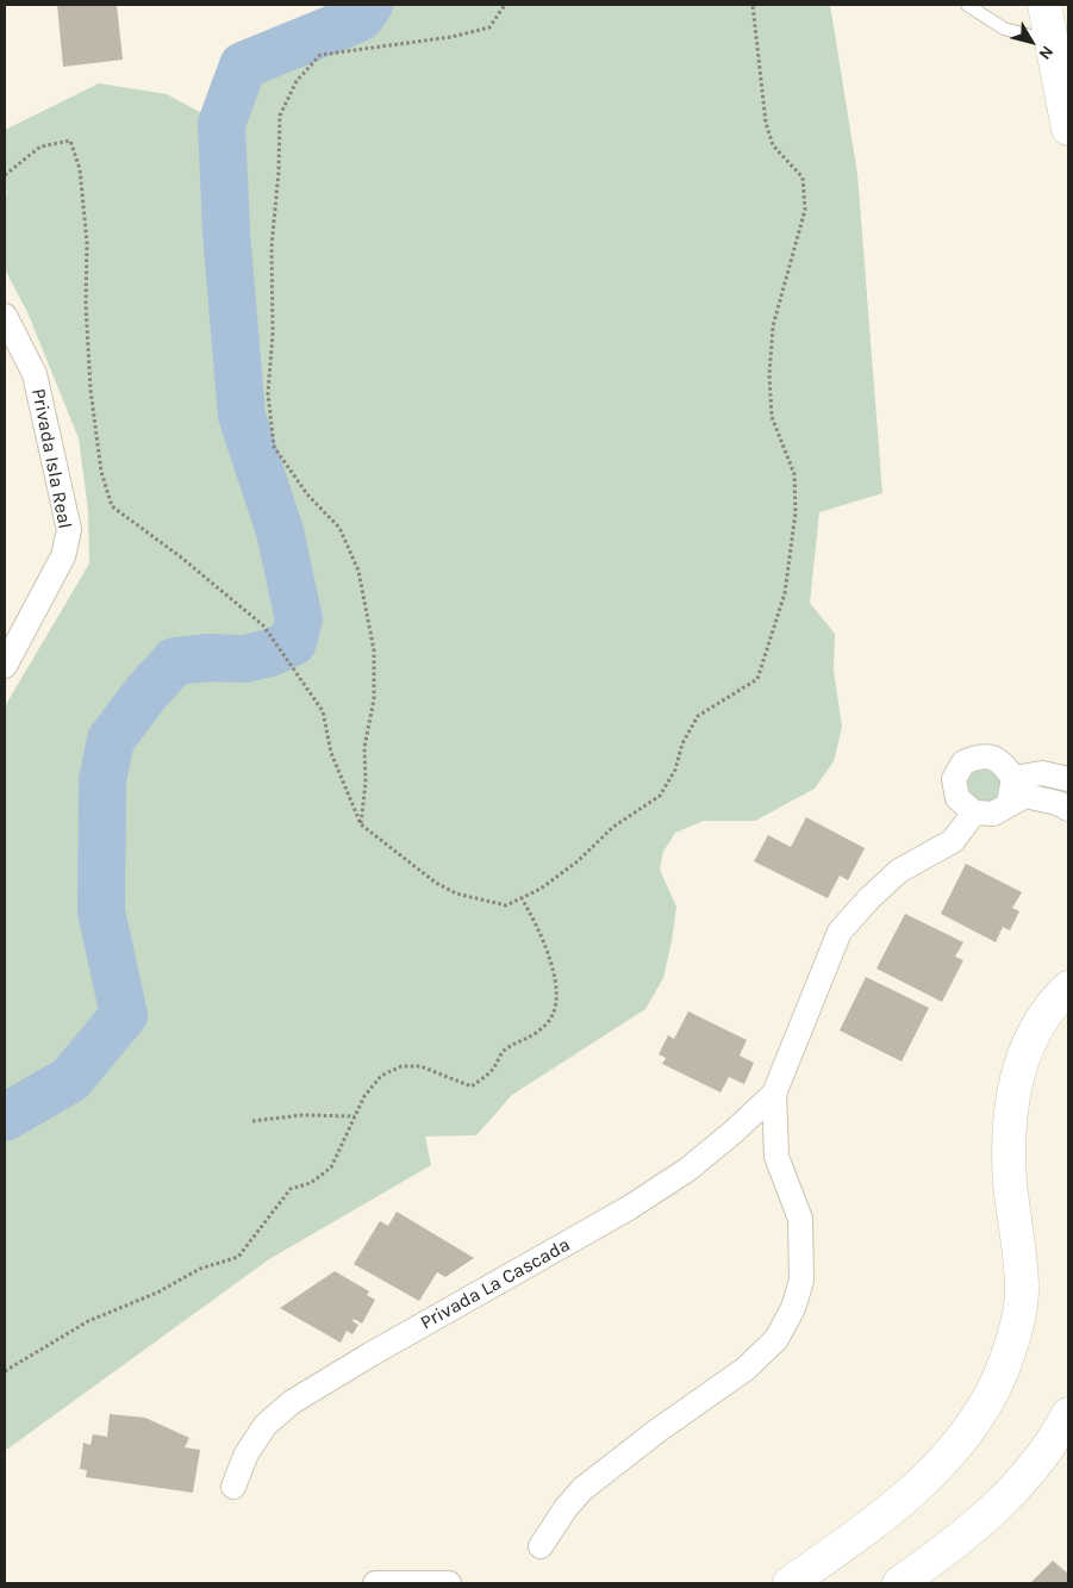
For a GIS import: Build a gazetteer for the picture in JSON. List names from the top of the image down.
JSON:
{
  "streets": {
    "street": ["Privada Isla Real", "Privada La Cascada"]
  },
  "north": "bottom right"
}
